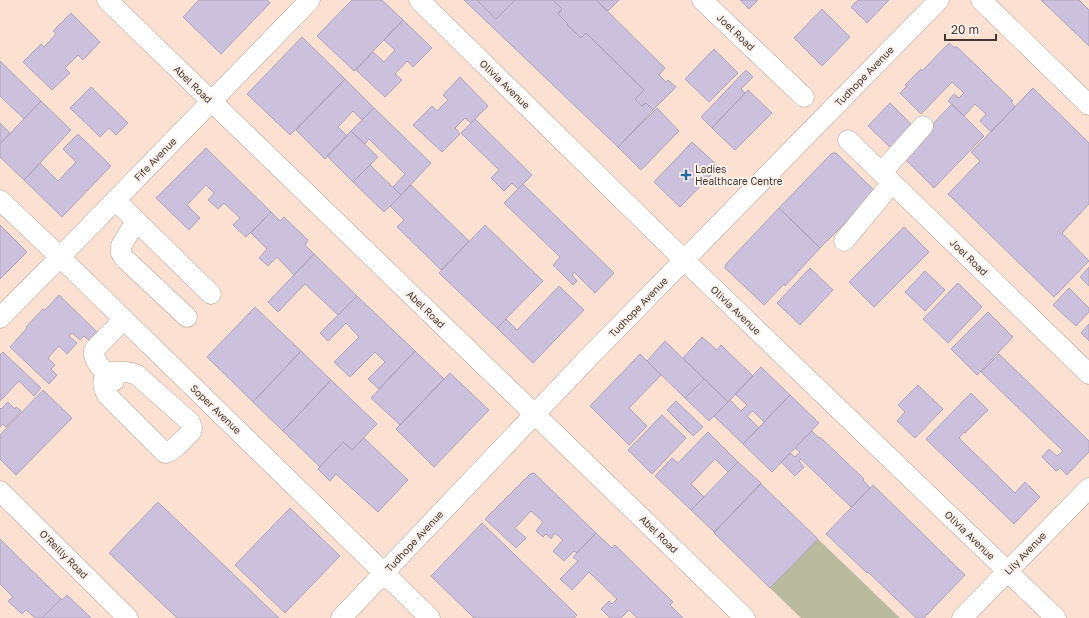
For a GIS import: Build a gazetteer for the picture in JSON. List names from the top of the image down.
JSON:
{
  "streets": {
    "street": [
      "Joel Road",
      "Tudhope Avenue",
      "Abel Road",
      "Olivia Avenue",
      "Fife Avenue",
      "Soper Avenue",
      "Lily Avenue",
      "O'Reilly Road"
    ]
  },
  "crossings": [
    ["Tudhope Avenue", "Abel Road"],
    ["Tudhope Avenue", "Olivia Avenue"],
    ["Tudhope Avenue", "Soper Avenue"],
    ["Abel Road", "Fife Avenue"],
    ["Olivia Avenue", "Lily Avenue"],
    ["Fife Avenue", "Soper Avenue"]
  ],
  "places": {
    "health": ["Ladies Healthcare Centre"]
  },
  "scale_bar": "20 m"
}
